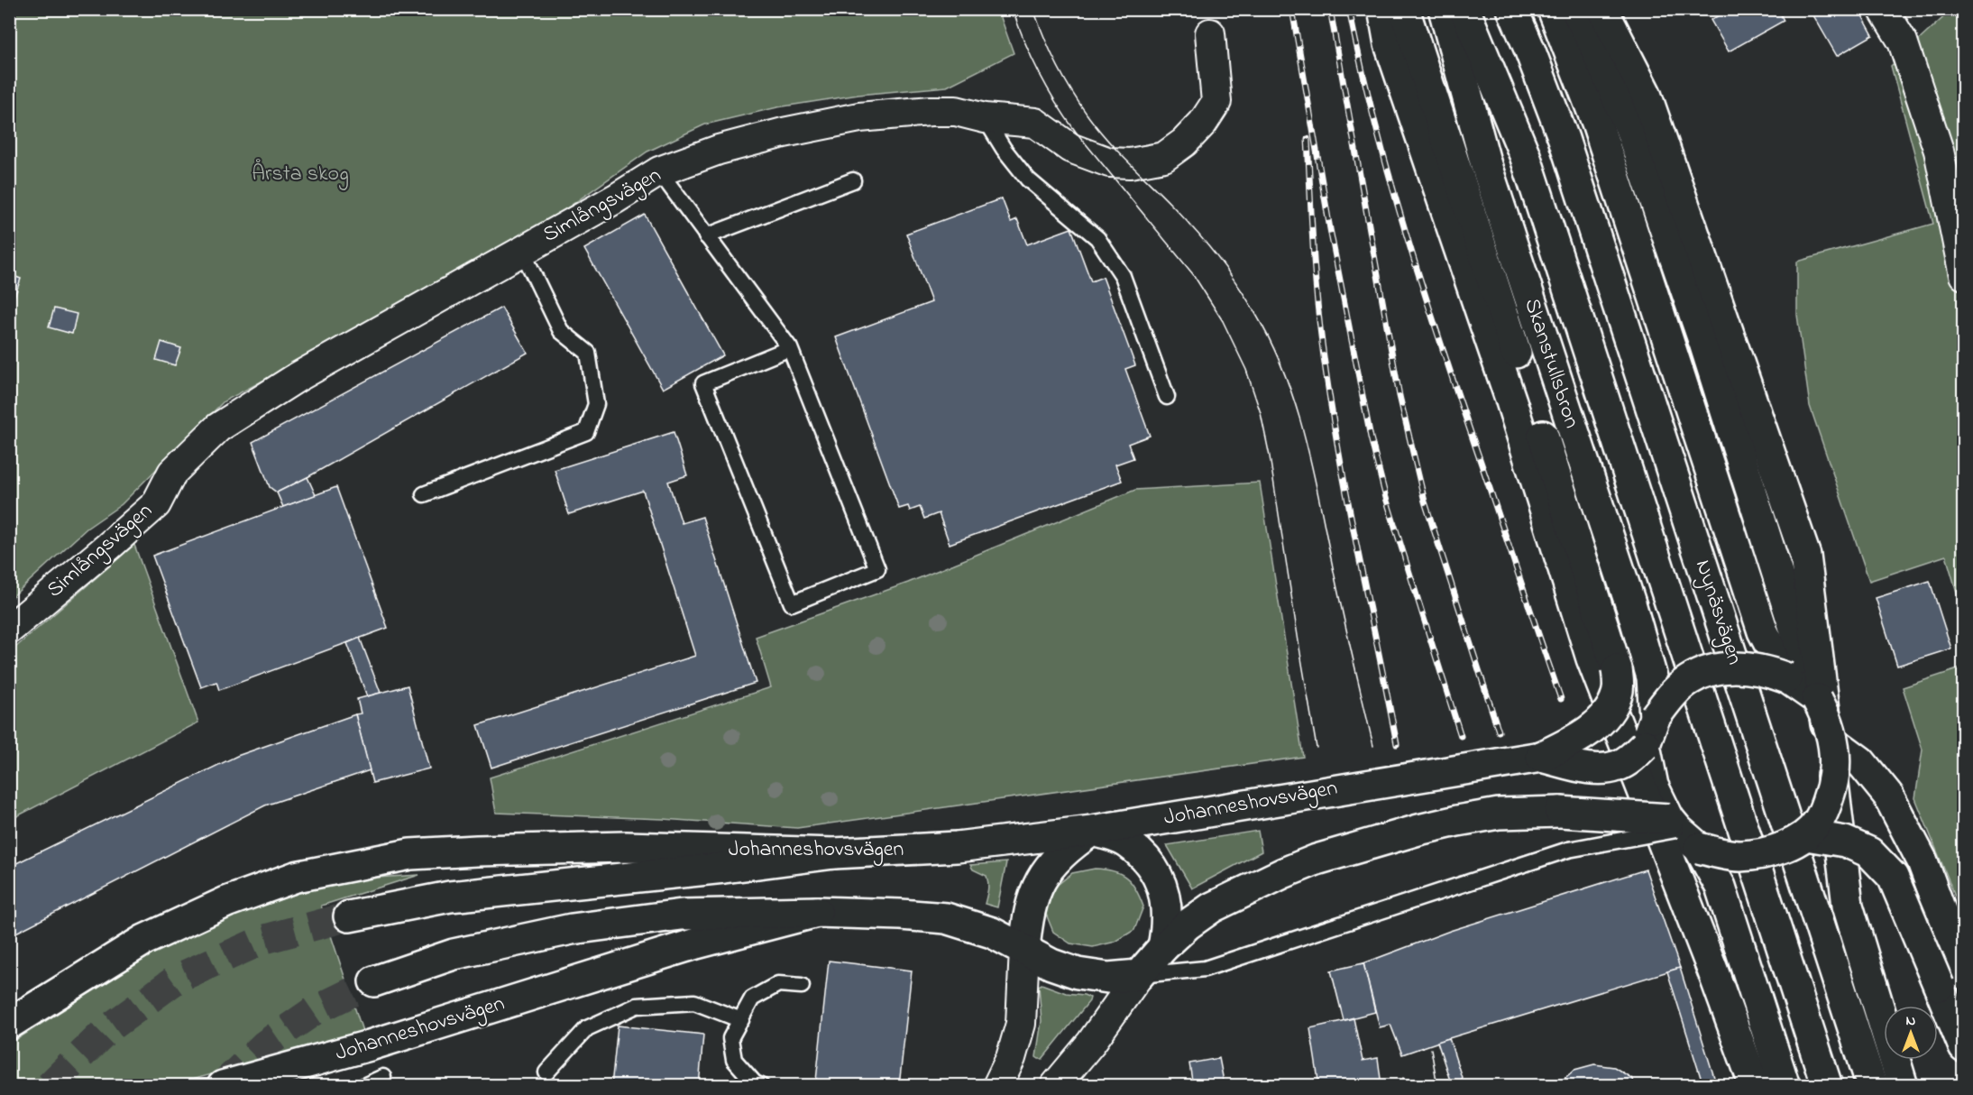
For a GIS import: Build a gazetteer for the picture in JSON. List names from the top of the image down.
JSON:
{
  "streets": {
    "main road": ["Skanstullsbron", "Nynäsvägen", "Johanneshovsvägen"],
    "street": ["Simlångsvägen"]
  },
  "crossings": [
    ["Skanstullsbron", "Johanneshovsvägen"]
  ],
  "parks": ["Årsta skog"],
  "north": "top"
}
